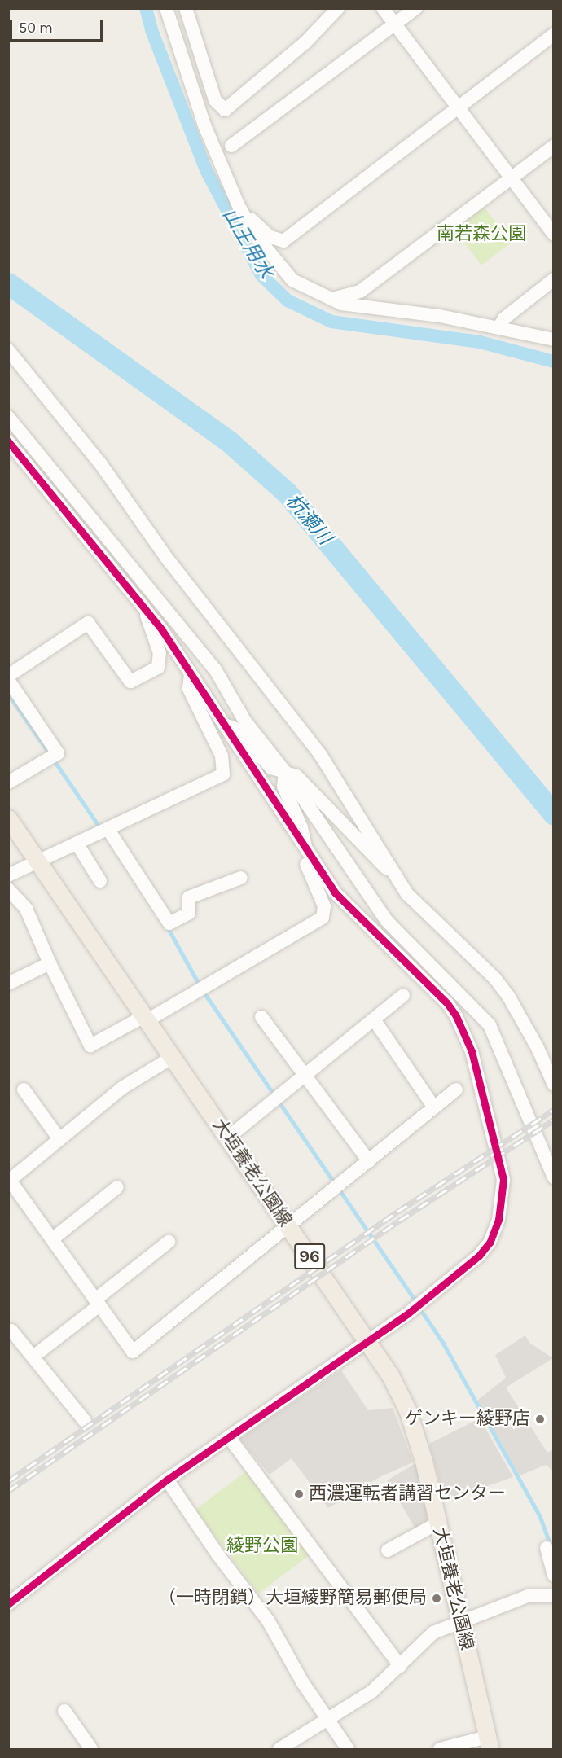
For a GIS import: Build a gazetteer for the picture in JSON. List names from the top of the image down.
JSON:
{
  "streets": {
    "main road": ["大垣養老公園線", "96"]
  },
  "water": ["山王用水", "杭瀬川"],
  "parks": ["南若森公園", "綾野公園"],
  "places": ["ゲンキー綾野店", "西濃運転者講習センター", "（一時閉鎖）大垣綾野簡易郵便局"],
  "scale_bar": "50 m"
}
